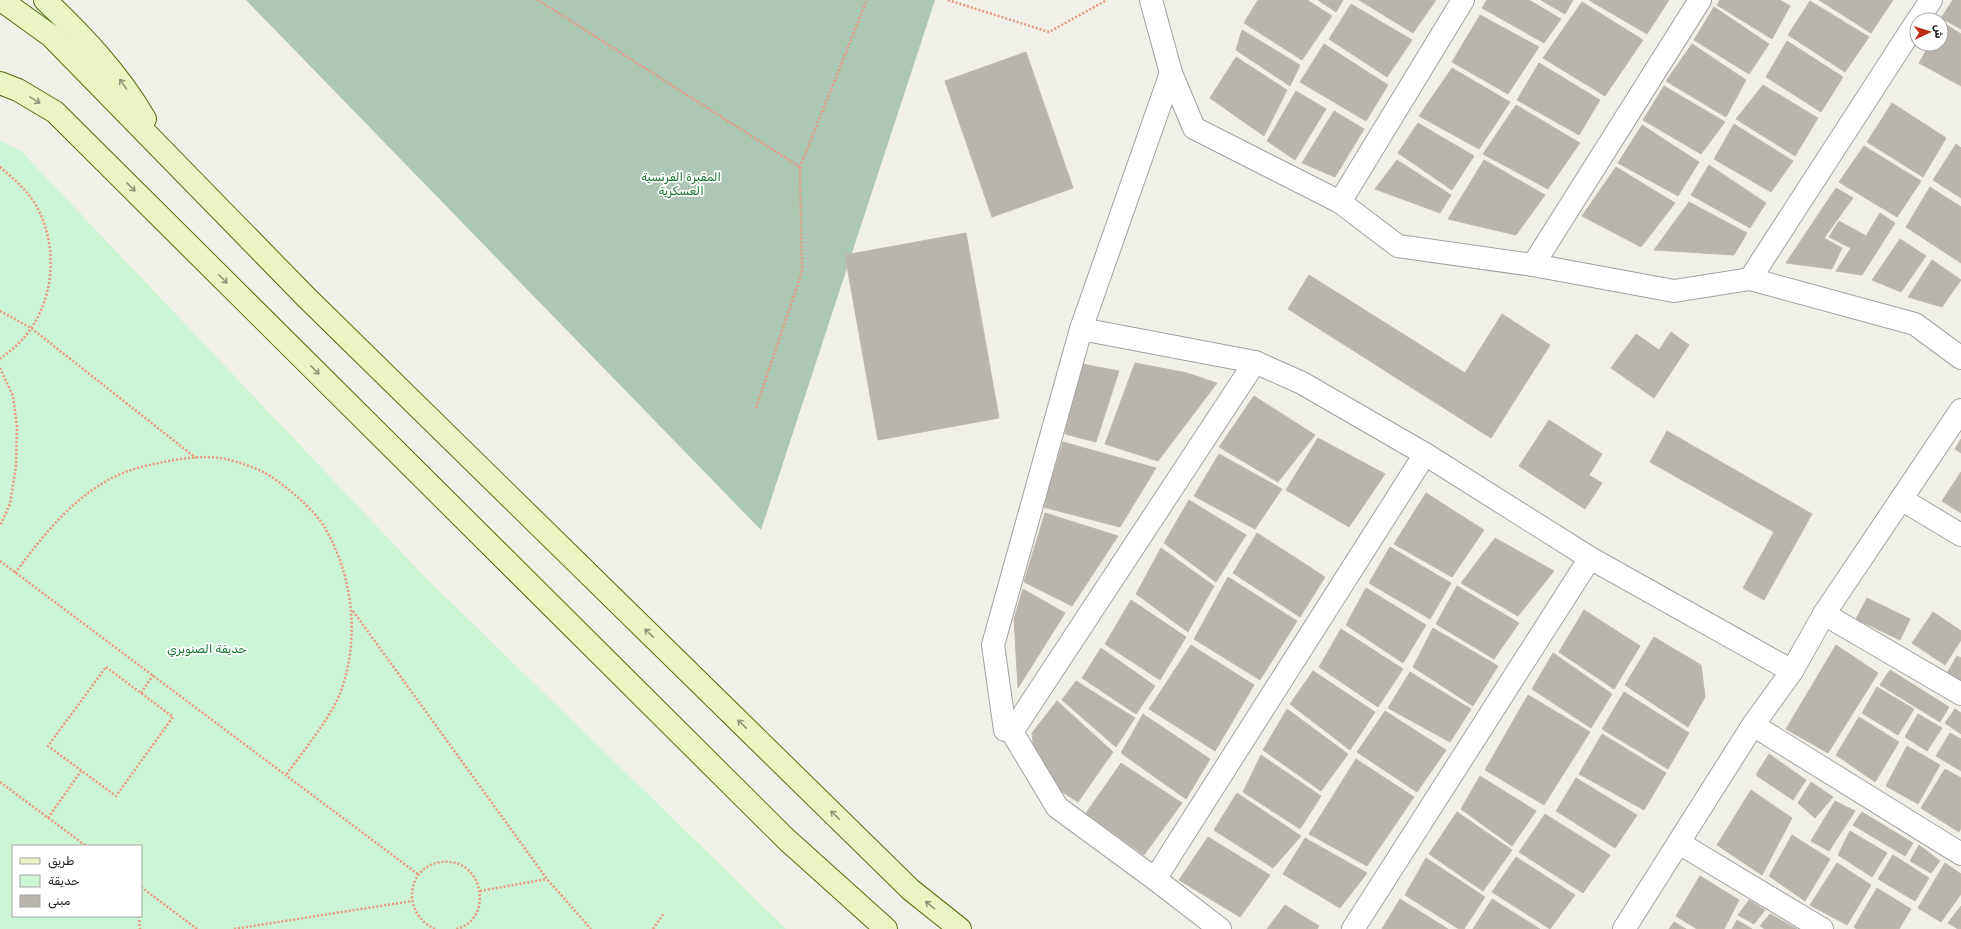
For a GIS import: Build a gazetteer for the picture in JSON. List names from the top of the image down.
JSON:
{
  "parks": ["المقبرة الفرنسية العسكرية", "حديقة الصنوبري"],
  "legend": ["طريق", "حديقة", "مبنى"],
  "north": "right"
}
